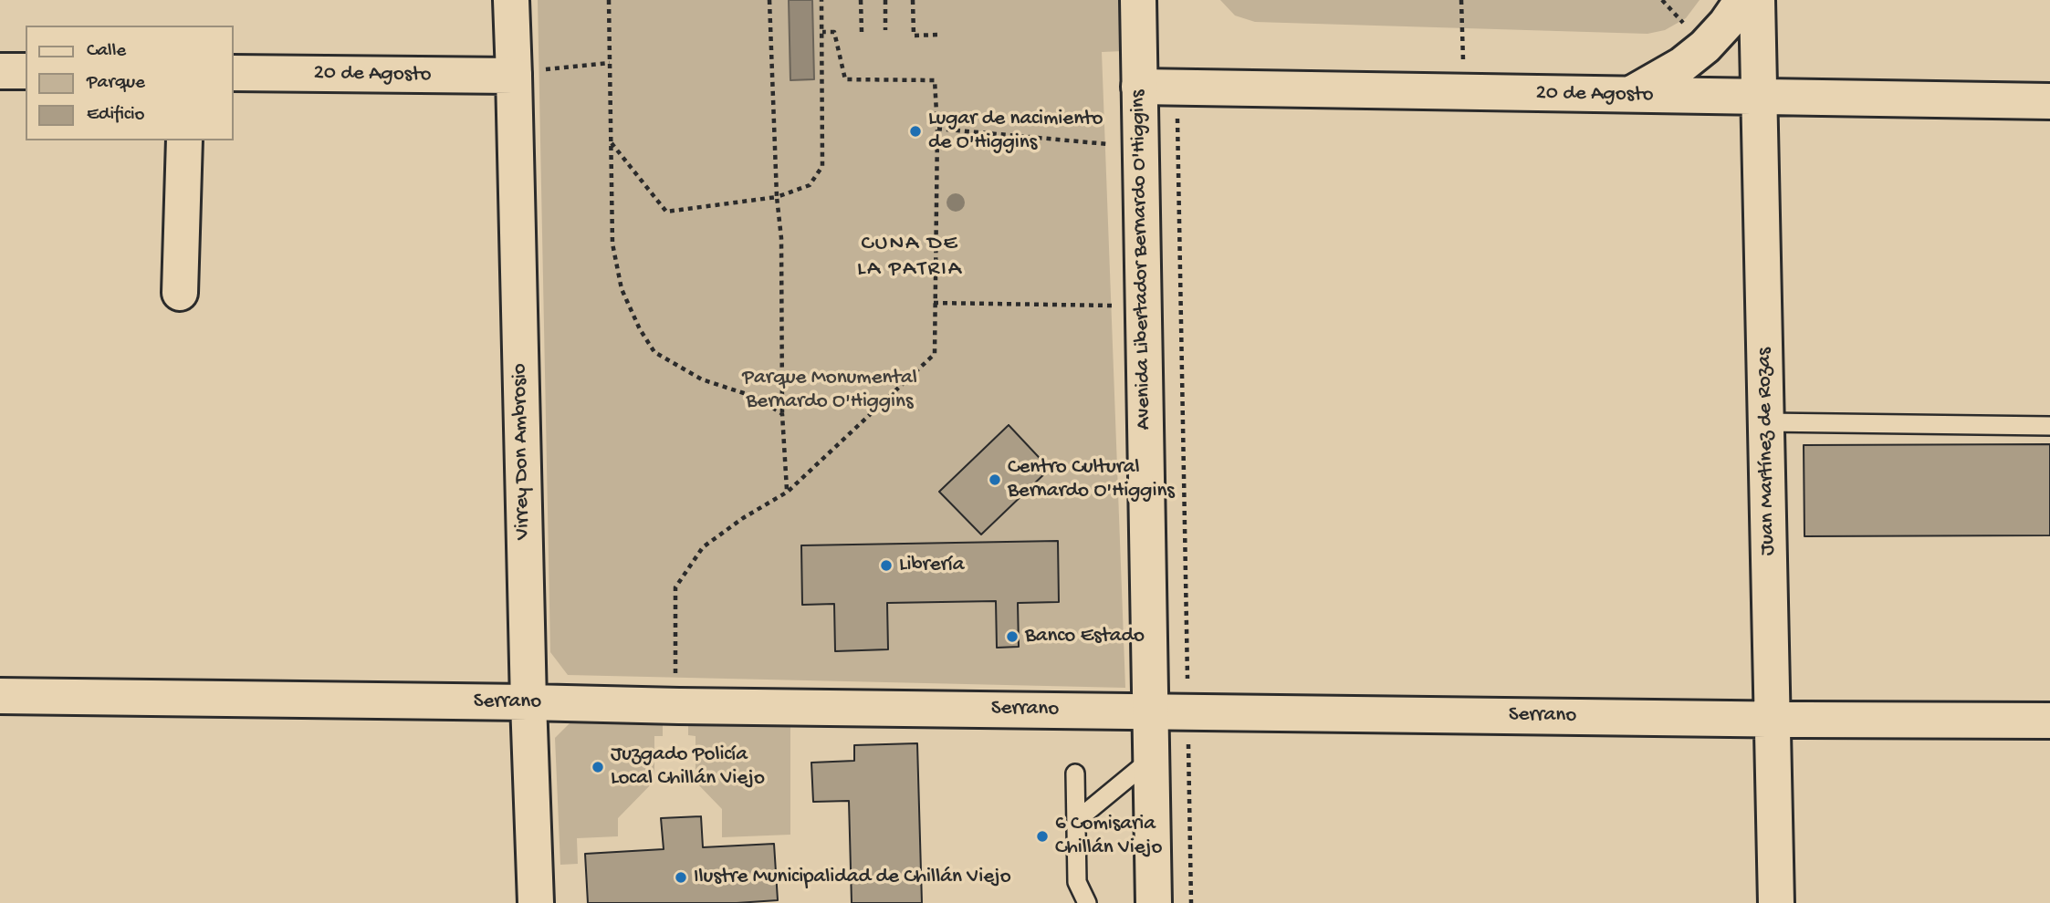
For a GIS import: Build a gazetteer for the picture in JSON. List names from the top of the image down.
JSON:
{
  "streets": {
    "street": [
      "20 de Agosto",
      "Avenida Libertador Bernardo O'Higgins",
      "Virrey Don Ambrosio",
      "Juan Martínez de Rozas",
      "Serrano"
    ]
  },
  "crossings": [
    ["20 de Agosto", "Avenida Libertador Bernardo O'Higgins"],
    ["20 de Agosto", "Virrey Don Ambrosio"],
    ["20 de Agosto", "Juan Martínez de Rozas"],
    ["Avenida Libertador Bernardo O'Higgins", "Serrano"],
    ["Virrey Don Ambrosio", "Serrano"],
    ["Juan Martínez de Rozas", "Serrano"]
  ],
  "districts": ["CUNA DE LA PATRIA"],
  "parks": ["Parque Monumental Bernardo O'Higgins"],
  "places": [
    "Lugar de nacimiento de O'Higgins",
    "Centro Cultural Bernardo O'Higgins",
    "Librería",
    "Banco Estado",
    "Juzgado Policía Local Chillán Viejo",
    "6 Comisaria Chillán Viejo",
    "Ilustre Municipalidad de Chillán Viejo"
  ],
  "legend": ["Calle", "Parque", "Edificio"]
}
